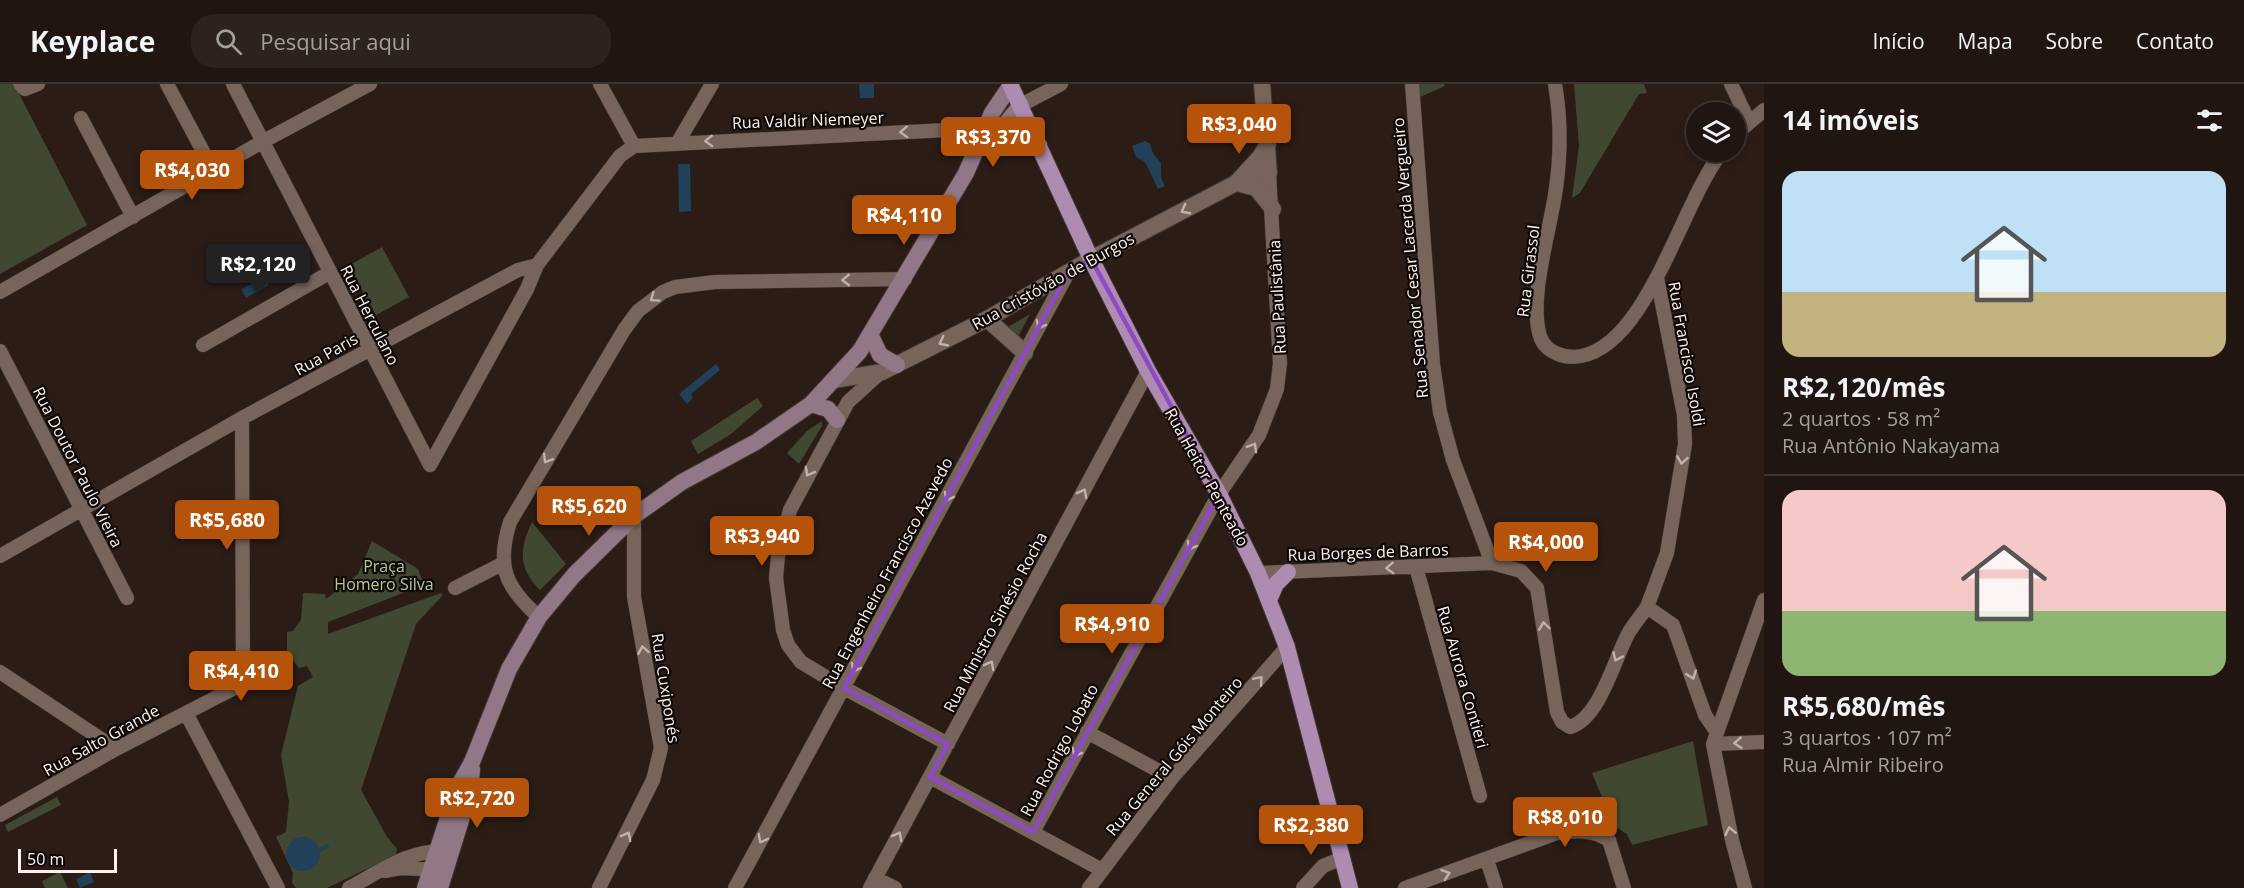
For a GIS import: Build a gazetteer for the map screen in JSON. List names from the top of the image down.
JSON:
{
  "streets": {
    "main road": ["Rua Heitor Penteado"],
    "street": [
      "Rua Valdir Niemeyer",
      "Rua Senador Cesar Lacerda Vergueiro",
      "Rua Girassol",
      "Rua Cristóvão de Burgos",
      "Rua Paulistânia",
      "Rua Herculano",
      "Rua Paris",
      "Rua Francisco Isoldi",
      "Rua Doutor Paulo Vieira",
      "Rua Borges de Barros",
      "Rua Engenheiro Francisco Azevedo",
      "Rua Ministro Sinésio Rocha",
      "Rua Aurora Contieri",
      "Rua Cuxiponés",
      "Rua Salto Grande",
      "Rua Rodrigo Lobato",
      "Rua General Góis Monteiro"
    ]
  },
  "crossings": [
    ["Rua Senador Cesar Lacerda Vergueiro", "Rua Borges de Barros"],
    ["Rua Girassol", "Rua Francisco Isoldi"],
    ["Rua Cristóvão de Burgos", "Rua Paulistânia"],
    ["Rua Cristóvão de Burgos", "Rua Heitor Penteado"],
    ["Rua Cristóvão de Burgos", "Rua Engenheiro Francisco Azevedo"],
    ["Rua Paulistânia", "Rua Heitor Penteado"],
    ["Rua Paulistânia", "Rua Rodrigo Lobato"],
    ["Rua Herculano", "Rua Paris"],
    ["Rua Paris", "Rua Doutor Paulo Vieira"],
    ["Rua Francisco Isoldi", "Rua Borges de Barros"],
    ["Rua Heitor Penteado", "Rua Borges de Barros"],
    ["Rua Heitor Penteado", "Rua Ministro Sinésio Rocha"],
    ["Rua Heitor Penteado", "Rua Rodrigo Lobato"],
    ["Rua Heitor Penteado", "Rua General Góis Monteiro"],
    ["Rua Borges de Barros", "Rua Aurora Contieri"]
  ],
  "one_way": [
    "Rua Valdir Niemeyer",
    "Rua Cristóvão de Burgos",
    "Rua Paulistânia",
    "Rua Francisco Isoldi",
    "Rua Engenheiro Francisco Azevedo",
    "Rua Ministro Sinésio Rocha",
    "Rua Cuxiponés",
    "Rua Rodrigo Lobato",
    "Rua General Góis Monteiro"
  ],
  "parks": ["Praça Homero Silva"],
  "scale_bar": "50 m",
  "page": {
    "header": "Keyplace",
    "search": "Pesquisar aqui",
    "nav": [
      "Início",
      "Mapa",
      "Sobre",
      "Contato"
    ],
    "heading": "14 imóveis",
    "price": [
      "R$3,040",
      "R$3,370",
      "R$4,030",
      "R$4,110",
      "R$2,120",
      "R$5,620",
      "R$5,680",
      "R$3,940",
      "R$4,000",
      "R$4,910",
      "R$4,410",
      "R$2,720",
      "R$8,010",
      "R$2,380"
    ],
    "list": [
      {
        "name": "R$2,120/mês",
        "note": "2 quartos · 58 m² · Rua Antônio Nakayama"
      },
      {
        "name": "R$5,680/mês",
        "note": "3 quartos · 107 m² · Rua Almir Ribeiro"
      }
    ],
    "scale": "50 m"
  }
}
